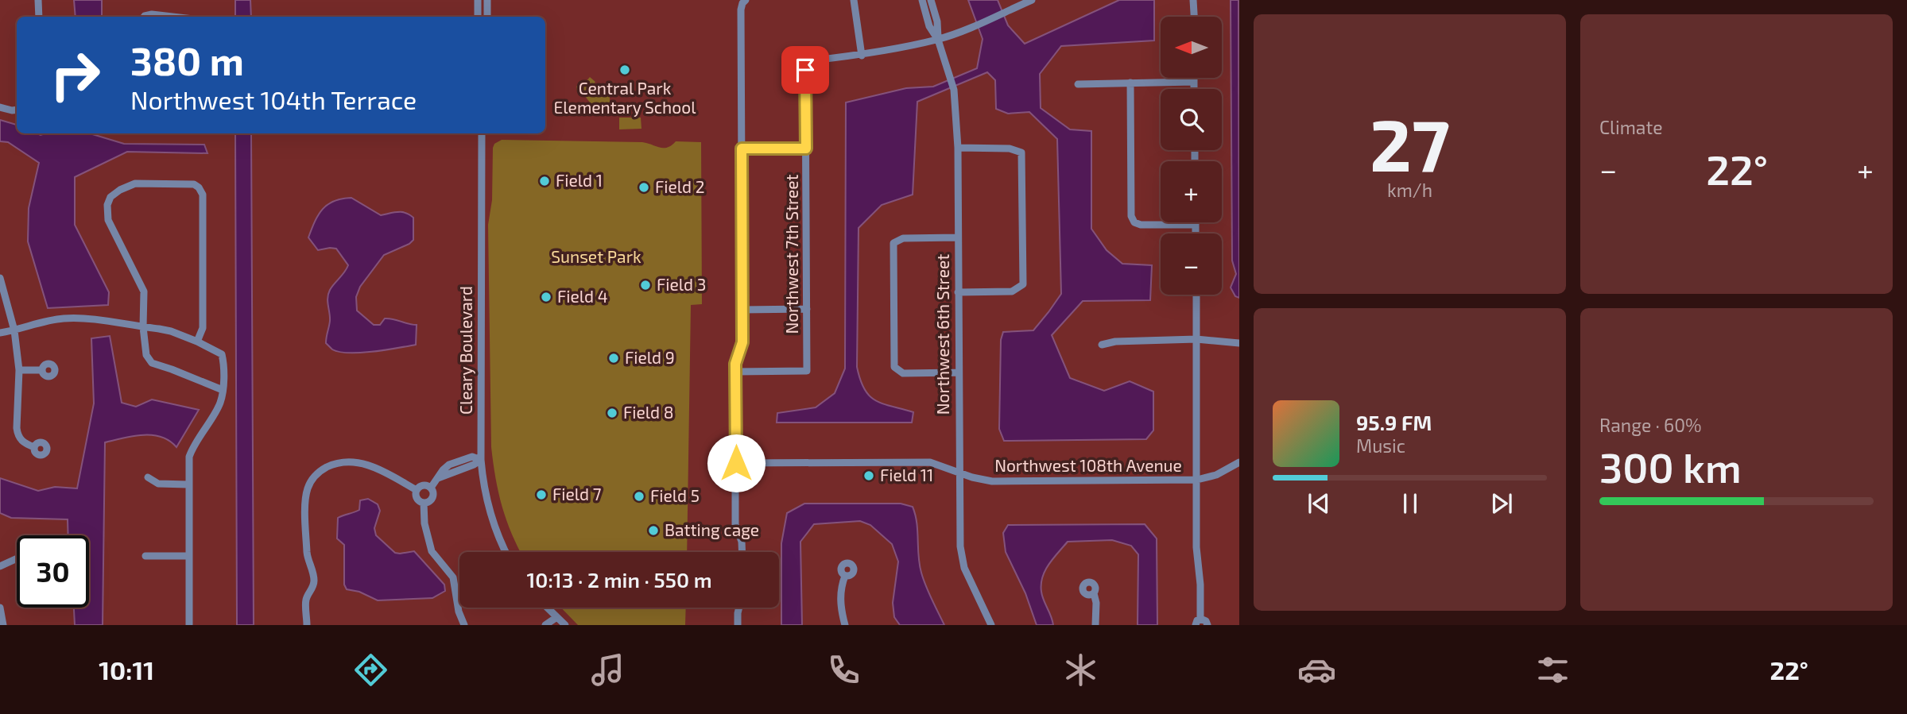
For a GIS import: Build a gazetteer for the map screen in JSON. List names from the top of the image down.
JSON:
{
  "streets": {
    "street": [
      "Northwest 7th Street",
      "Northwest 6th Street",
      "Cleary Boulevard",
      "Northwest 108th Avenue"
    ]
  },
  "crossings": [
    ["Northwest 6th Street", "Northwest 108th Avenue"]
  ],
  "parks": ["Sunset Park"],
  "places": [
    "Central Park Elementary School",
    "Field 1",
    "Field 2",
    "Field 3",
    "Field 4",
    "Field 9",
    "Field 8",
    "Field 11",
    "Field 7",
    "Field 5",
    "Batting cage"
  ],
  "north": "left",
  "page": {
    "tile": [
      ["27", "km/h"],
      "Climate",
      ["Range · 60%", "300 km"]
    ],
    "map_buttons": ["+", "−"],
    "turn": ["380 m", "Northwest 104th Terrace"],
    "heat": ["−", "22°", "+"],
    "song": ["95.9 FM", "Music"],
    "limit": "30",
    "trip": "10:13 · 2 min · 550 m",
    "tabs": ["10:11", "22°"]
  }
}
